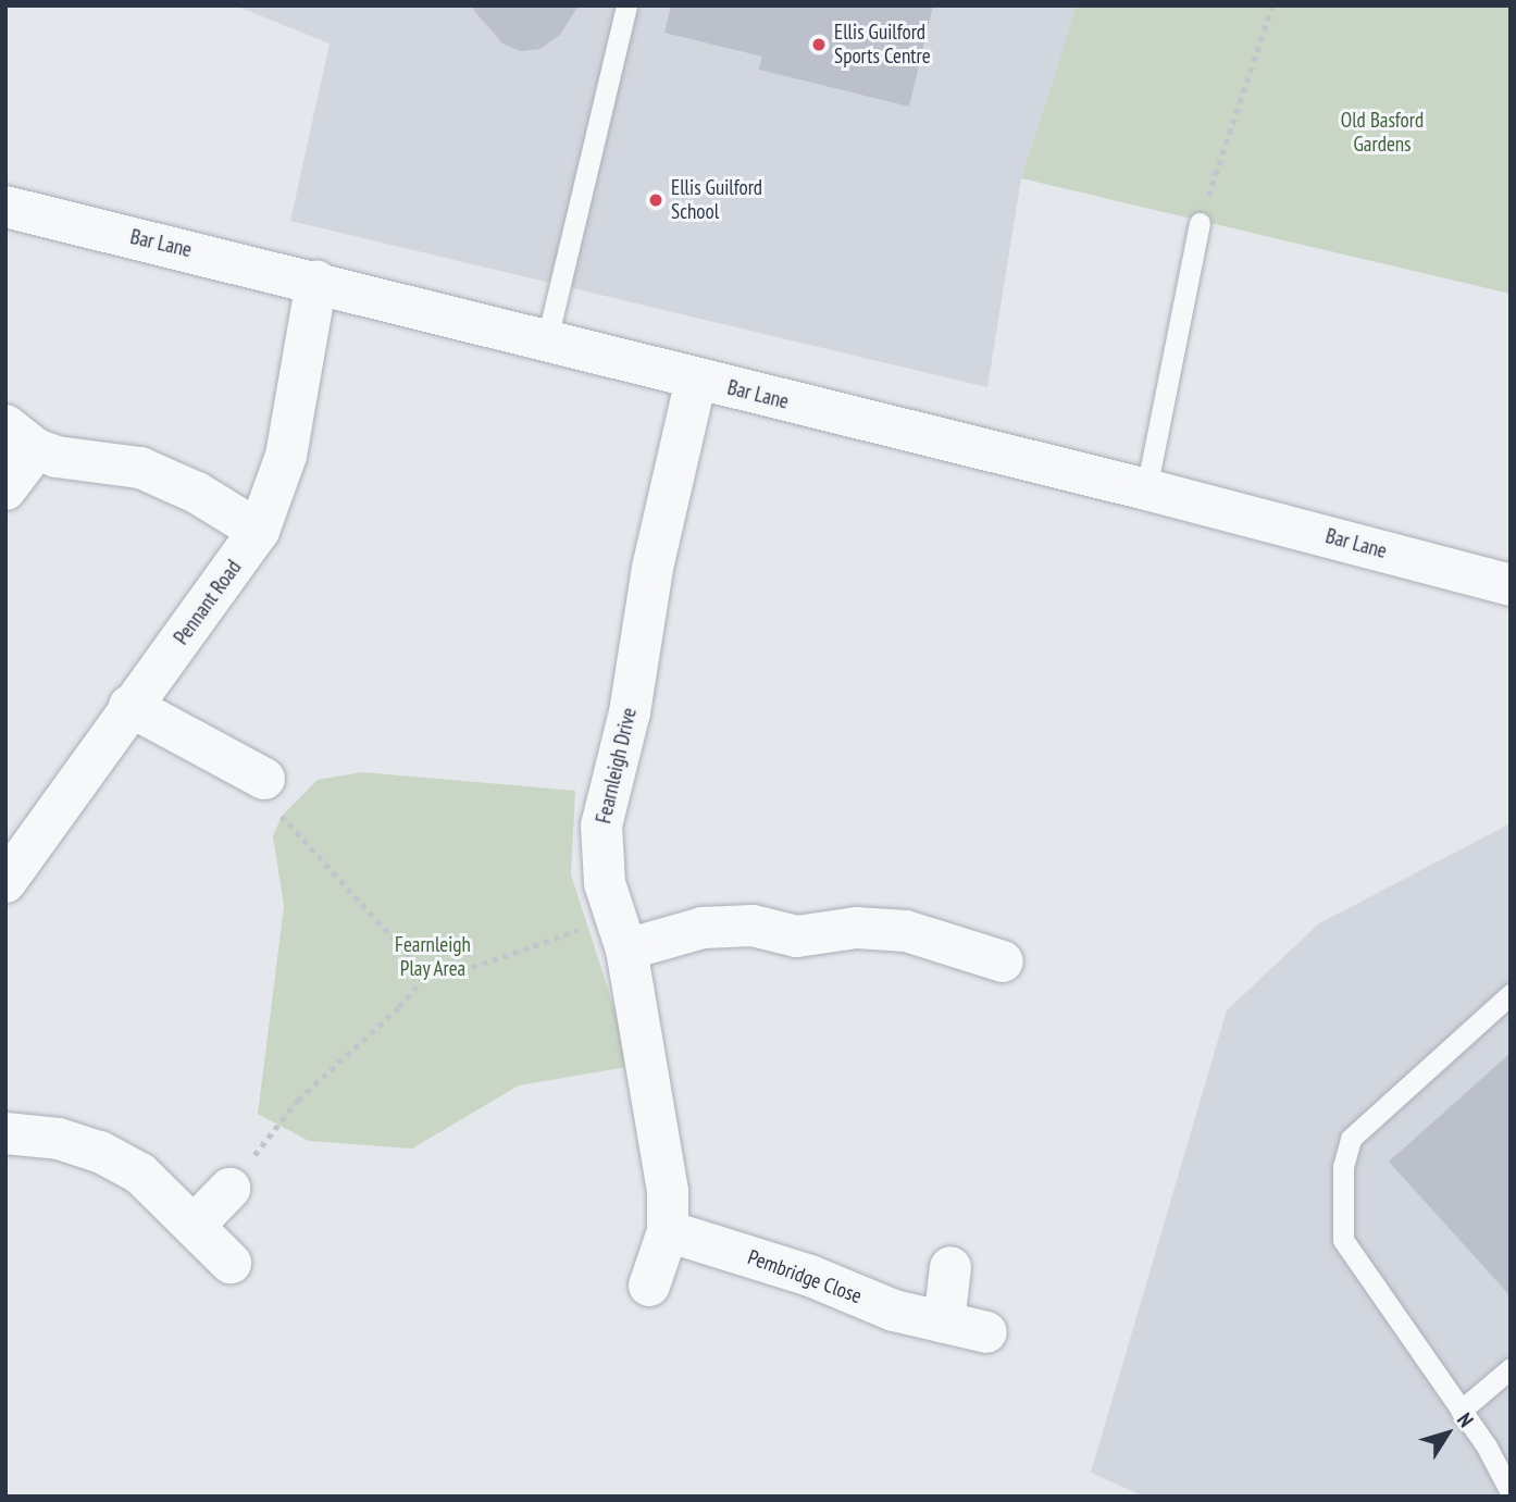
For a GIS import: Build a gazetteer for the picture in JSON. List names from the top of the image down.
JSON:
{
  "streets": {
    "street": [
      "Bar Lane",
      "Pennant Road",
      "Fearnleigh Drive",
      "Pembridge Close"
    ]
  },
  "crossings": [
    ["Bar Lane", "Pennant Road"],
    ["Bar Lane", "Fearnleigh Drive"],
    ["Fearnleigh Drive", "Pembridge Close"]
  ],
  "parks": ["Old Basford Gardens", "Fearnleigh Play Area"],
  "places": ["Ellis Guilford Sports Centre", "Ellis Guilford School"],
  "north": "top right"
}
